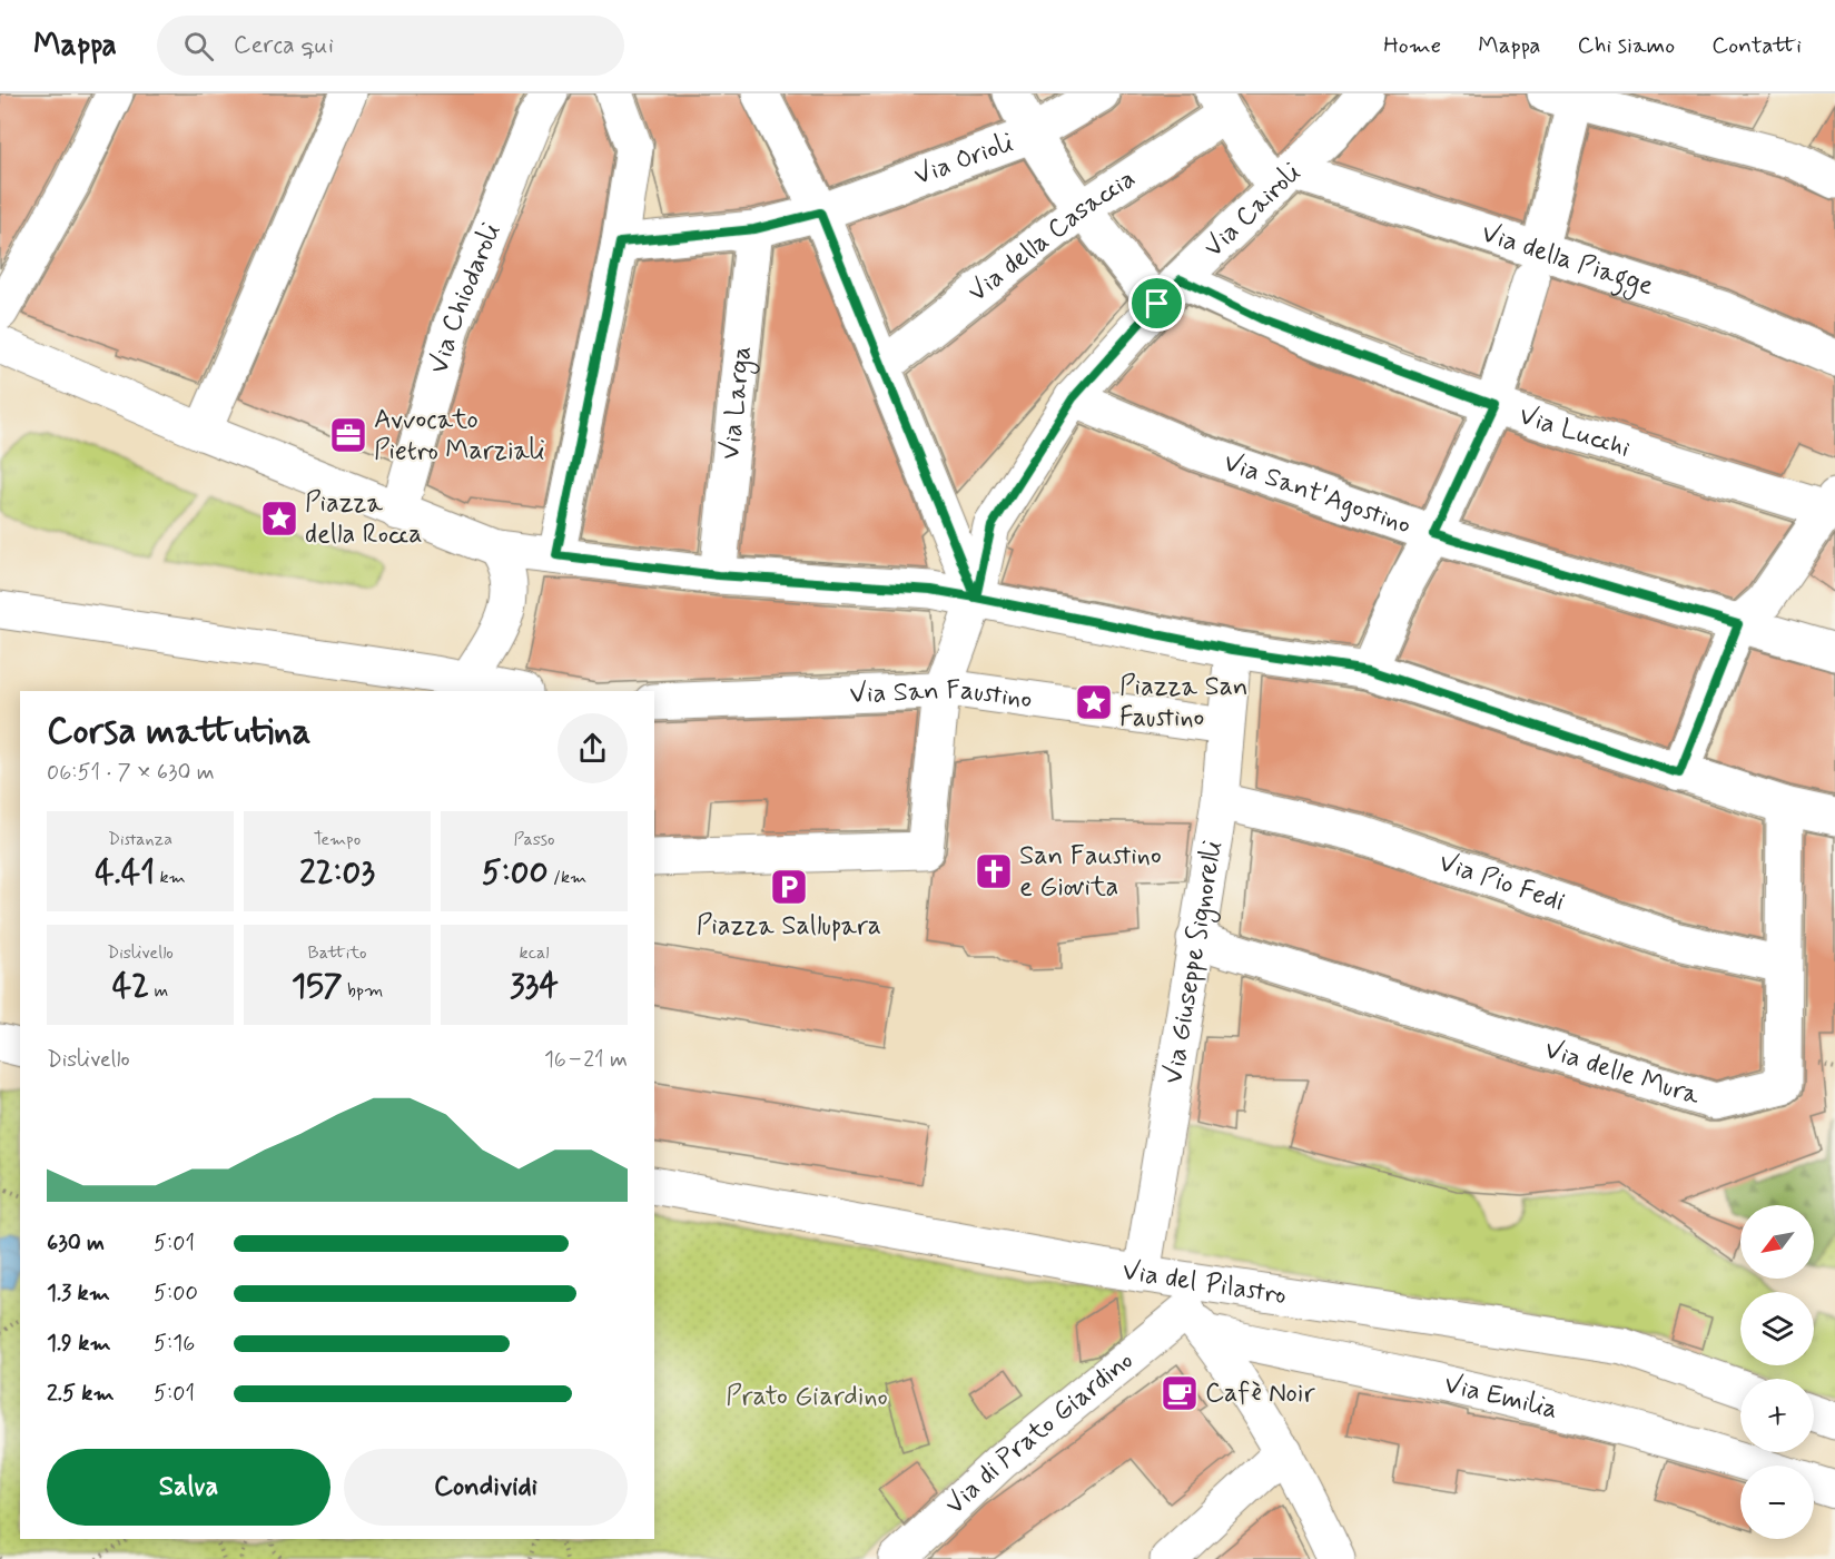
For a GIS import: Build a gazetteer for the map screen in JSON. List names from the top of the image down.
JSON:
{
  "streets": {
    "street": [
      "Via Orioli",
      "Via Cairoli",
      "Via della Casaccia",
      "Via della Piagge",
      "Via Chiodaroli",
      "Via Larga",
      "Via Lucchi",
      "Via Sant'Agostino",
      "Via San Faustino",
      "Via Pio Fedi",
      "Via Giuseppe Signorelli",
      "Via delle Mura",
      "Via del Pilastro",
      "Via Emilia",
      "Via di Prato Giardino"
    ]
  },
  "crossings": [
    ["Via Orioli", "Via Larga"],
    ["Via Cairoli", "Via della Piagge"],
    ["Via Cairoli", "Via Lucchi"],
    ["Via Cairoli", "Via Sant'Agostino"],
    ["Via San Faustino", "Via Giuseppe Signorelli"],
    ["Via Pio Fedi", "Via Giuseppe Signorelli"],
    ["Via Pio Fedi", "Via delle Mura"],
    ["Via Giuseppe Signorelli", "Via delle Mura"],
    ["Via Giuseppe Signorelli", "Via del Pilastro"],
    ["Via Emilia", "Via di Prato Giardino"]
  ],
  "parks": ["Prato Giardino"],
  "places": {
    "office": ["Avvocato Pietro Marziali"],
    "place": ["Piazza della Rocca", "Piazza San Faustino"],
    "church": ["San Faustino e Giovita"],
    "parking": ["Piazza Sallupara"],
    "cafe": ["Cafè Noir"]
  },
  "north": "bottom left",
  "page": {
    "header": "Mappa",
    "search": "Cerca qui",
    "nav": [
      "Home",
      "Mappa",
      "Chi siamo",
      "Contatti"
    ],
    "heading": ["Corsa mattutina", "06:51 · 7 × 630 m"],
    "stats": [
      ["Distanza", "4.41 km"],
      ["Tempo", "22:03"],
      ["Passo", "5:00 /km"],
      ["Dislivello", "42 m"],
      ["Battito", "157 bpm"],
      ["kcal", "334"]
    ],
    "chart": ["Dislivello", "16–21 m"],
    "map_buttons": ["+", "−"],
    "list": [
      {
        "name": "630 m",
        "note": "5:01"
      },
      {
        "name": "1.3 km",
        "note": "5:00"
      },
      {
        "name": "1.9 km",
        "note": "5:16"
      },
      {
        "name": "2.5 km",
        "note": "5:01"
      }
    ],
    "buttons": ["Salva", "Condividi"]
  }
}
